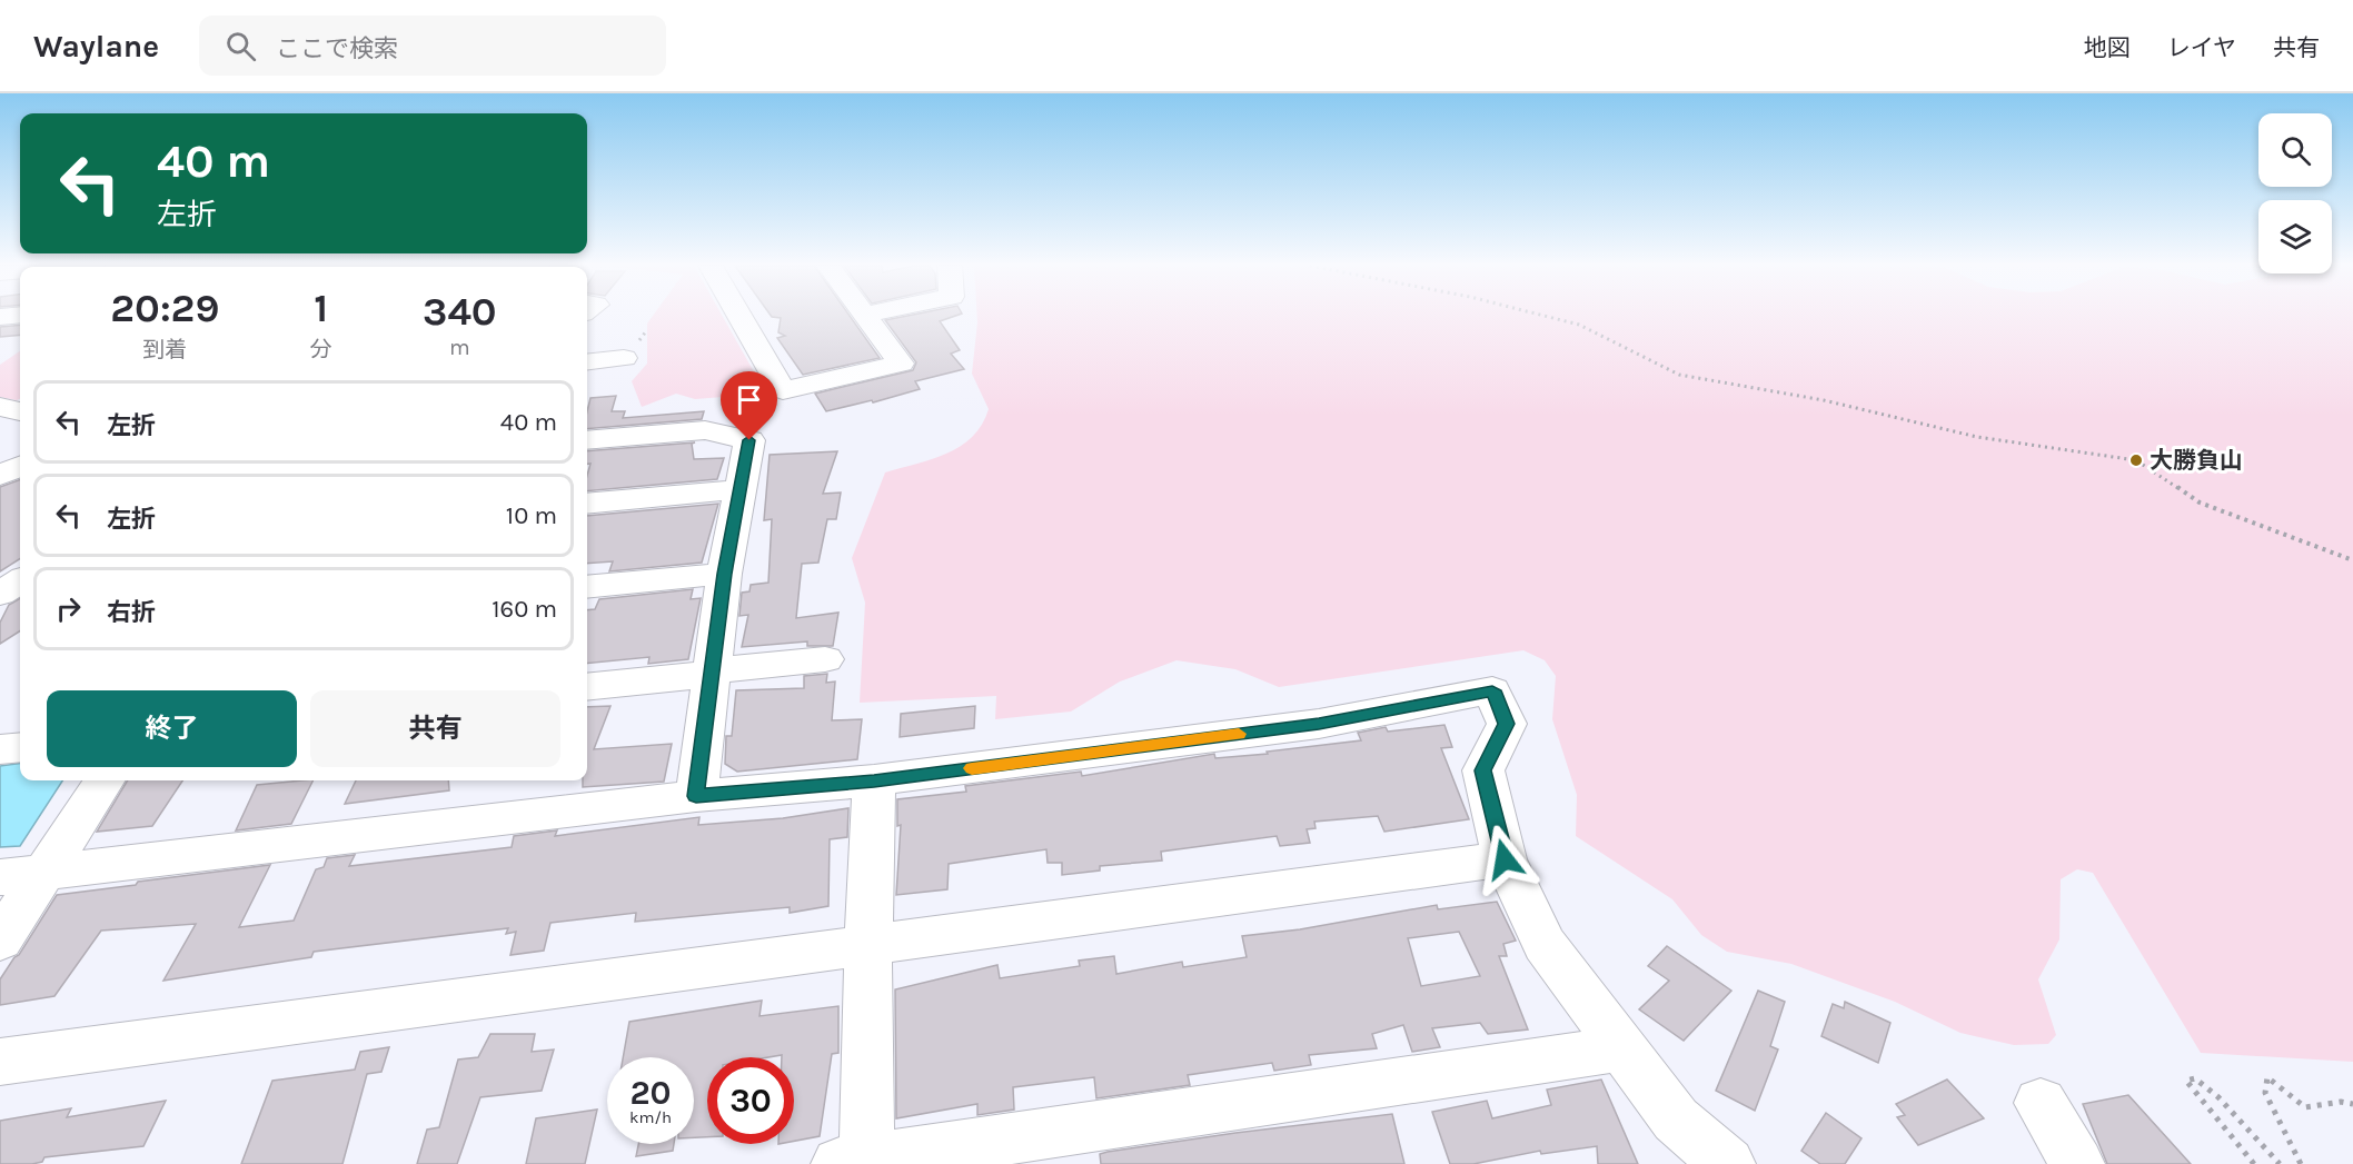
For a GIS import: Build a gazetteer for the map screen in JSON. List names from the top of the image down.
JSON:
{
  "places": ["大勝負山"],
  "page": {
    "header": "Waylane",
    "search": "ここで検索",
    "nav": ["地図", "レイヤ", "共有"],
    "turn": ["40 m", "左折"],
    "eta": [
      "20:29",
      "到着",
      "1",
      "分",
      "340",
      "m"
    ],
    "list": [
      {
        "name": "左折",
        "value": "40 m"
      },
      {
        "name": "左折",
        "value": "10 m"
      },
      {
        "name": "右折",
        "value": "160 m"
      }
    ],
    "buttons": ["終了", "共有"],
    "speed": "20 km/h",
    "limit": "30"
  }
}
